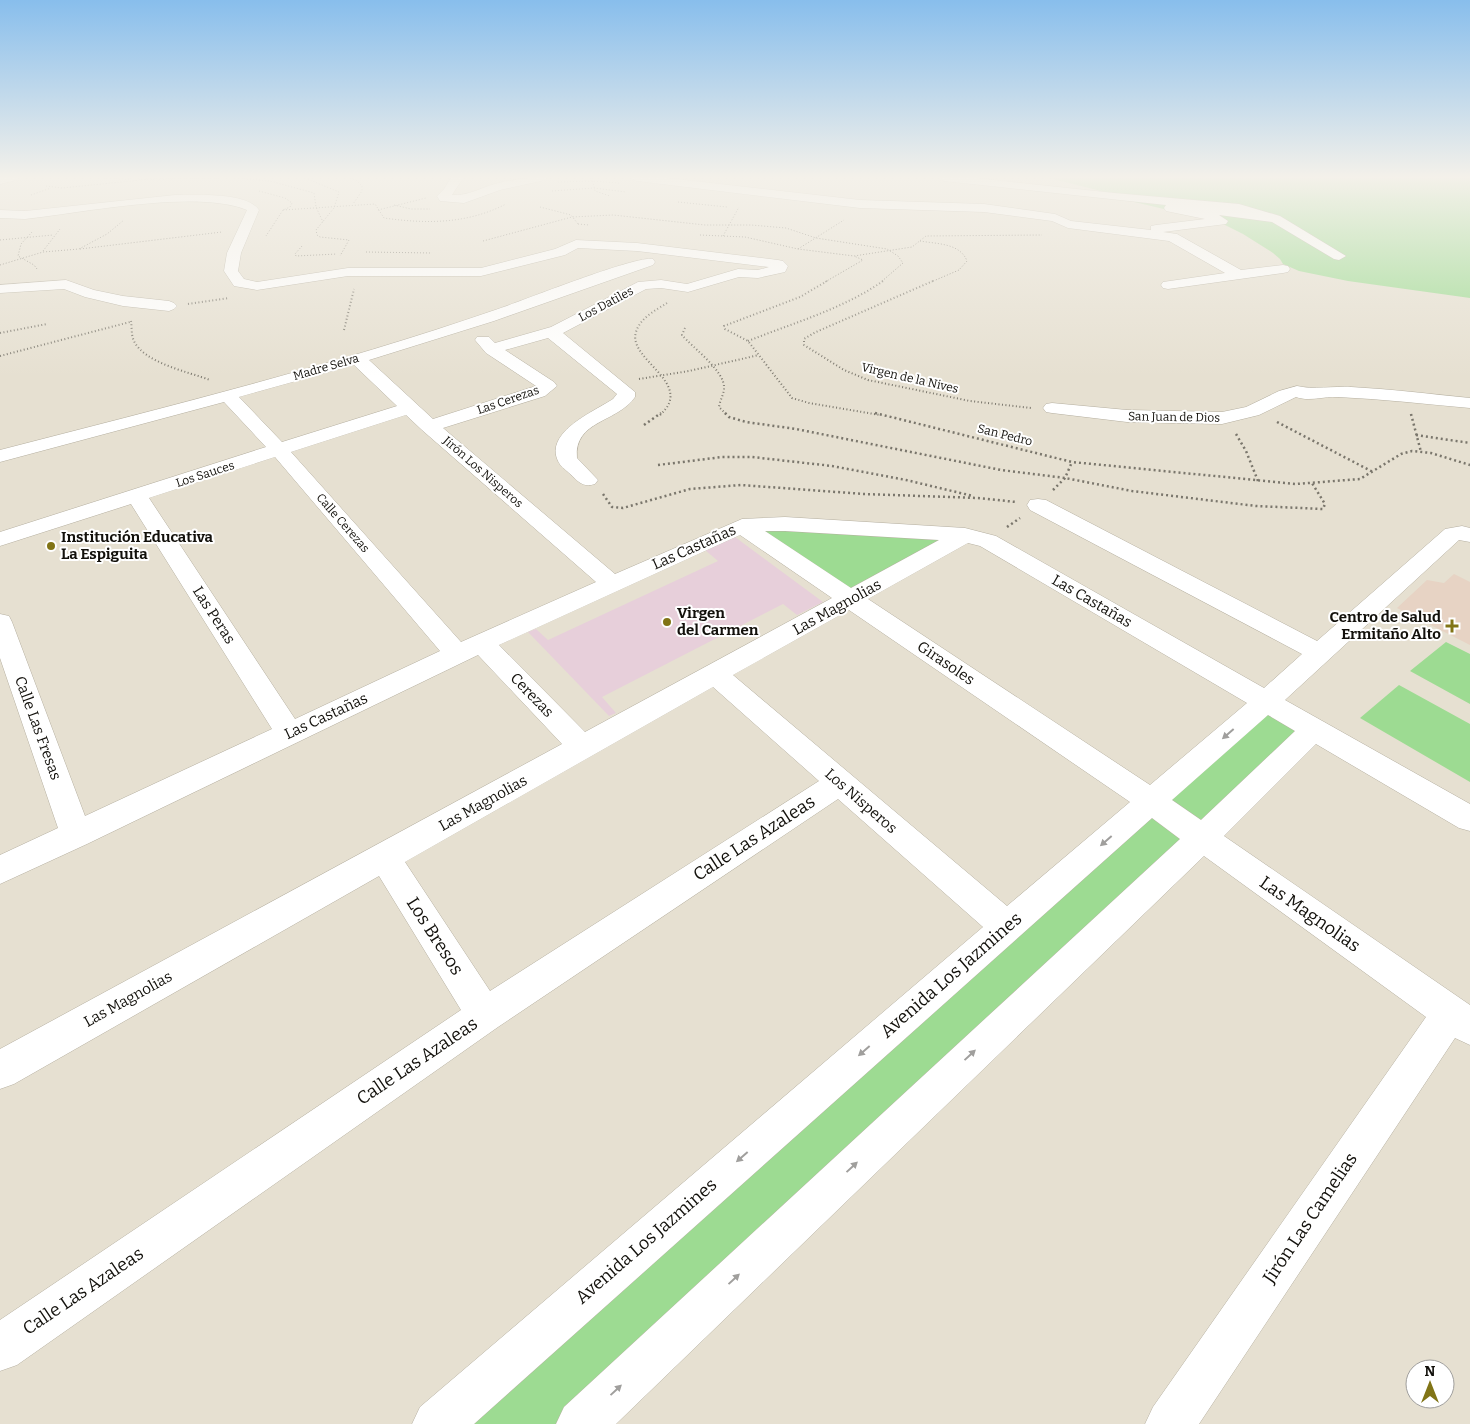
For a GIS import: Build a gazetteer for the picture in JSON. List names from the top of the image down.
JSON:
{
  "streets": {
    "street": [
      "Los Datiles",
      "Madre Selva",
      "Las Cerezas",
      "San Juan de Dios",
      "Jirón Los Nisperos",
      "Los Sauces",
      "Calle Cerezas",
      "Las Castañas",
      "Las Magnolias",
      "Las Peras",
      "Girasoles",
      "Cerezas",
      "Calle Las Fresas",
      "Los Nisperos",
      "Calle Las Azaleas",
      "Los Bresos",
      "Avenida Los Jazmines",
      "Jirón Las Camelias"
    ],
    "path": ["Virgen de la Nives", "San Pedro"]
  },
  "crossings": [
    ["Los Datiles", "Las Cerezas"],
    ["Madre Selva", "Las Cerezas"],
    ["Madre Selva", "Jirón Los Nisperos"],
    ["Madre Selva", "Calle Cerezas"],
    ["Virgen de la Nives", "San Juan de Dios"],
    ["Las Cerezas", "Jirón Los Nisperos"],
    ["Jirón Los Nisperos", "Los Sauces"],
    ["Jirón Los Nisperos", "Las Castañas"],
    ["Los Sauces", "Calle Cerezas"],
    ["Los Sauces", "Las Peras"],
    ["Calle Cerezas", "Las Castañas"],
    ["Las Castañas", "Las Magnolias"],
    ["Las Castañas", "Las Peras"],
    ["Las Castañas", "Girasoles"],
    ["Las Castañas", "Cerezas"],
    ["Las Castañas", "Calle Las Fresas"],
    ["Las Castañas", "Avenida Los Jazmines"],
    ["Las Magnolias", "Girasoles"],
    ["Las Magnolias", "Cerezas"],
    ["Las Magnolias", "Los Nisperos"],
    ["Las Magnolias", "Los Bresos"],
    ["Las Magnolias", "Avenida Los Jazmines"],
    ["Las Magnolias", "Jirón Las Camelias"],
    ["Girasoles", "Avenida Los Jazmines"],
    ["Los Nisperos", "Calle Las Azaleas"],
    ["Los Nisperos", "Avenida Los Jazmines"],
    ["Calle Las Azaleas", "Los Bresos"]
  ],
  "places": {
    "other": ["Institución Educativa La Espiguita", "Virgen del Carmen"],
    "health": ["Centro de Salud Ermitaño Alto"]
  },
  "north": "top"
}
